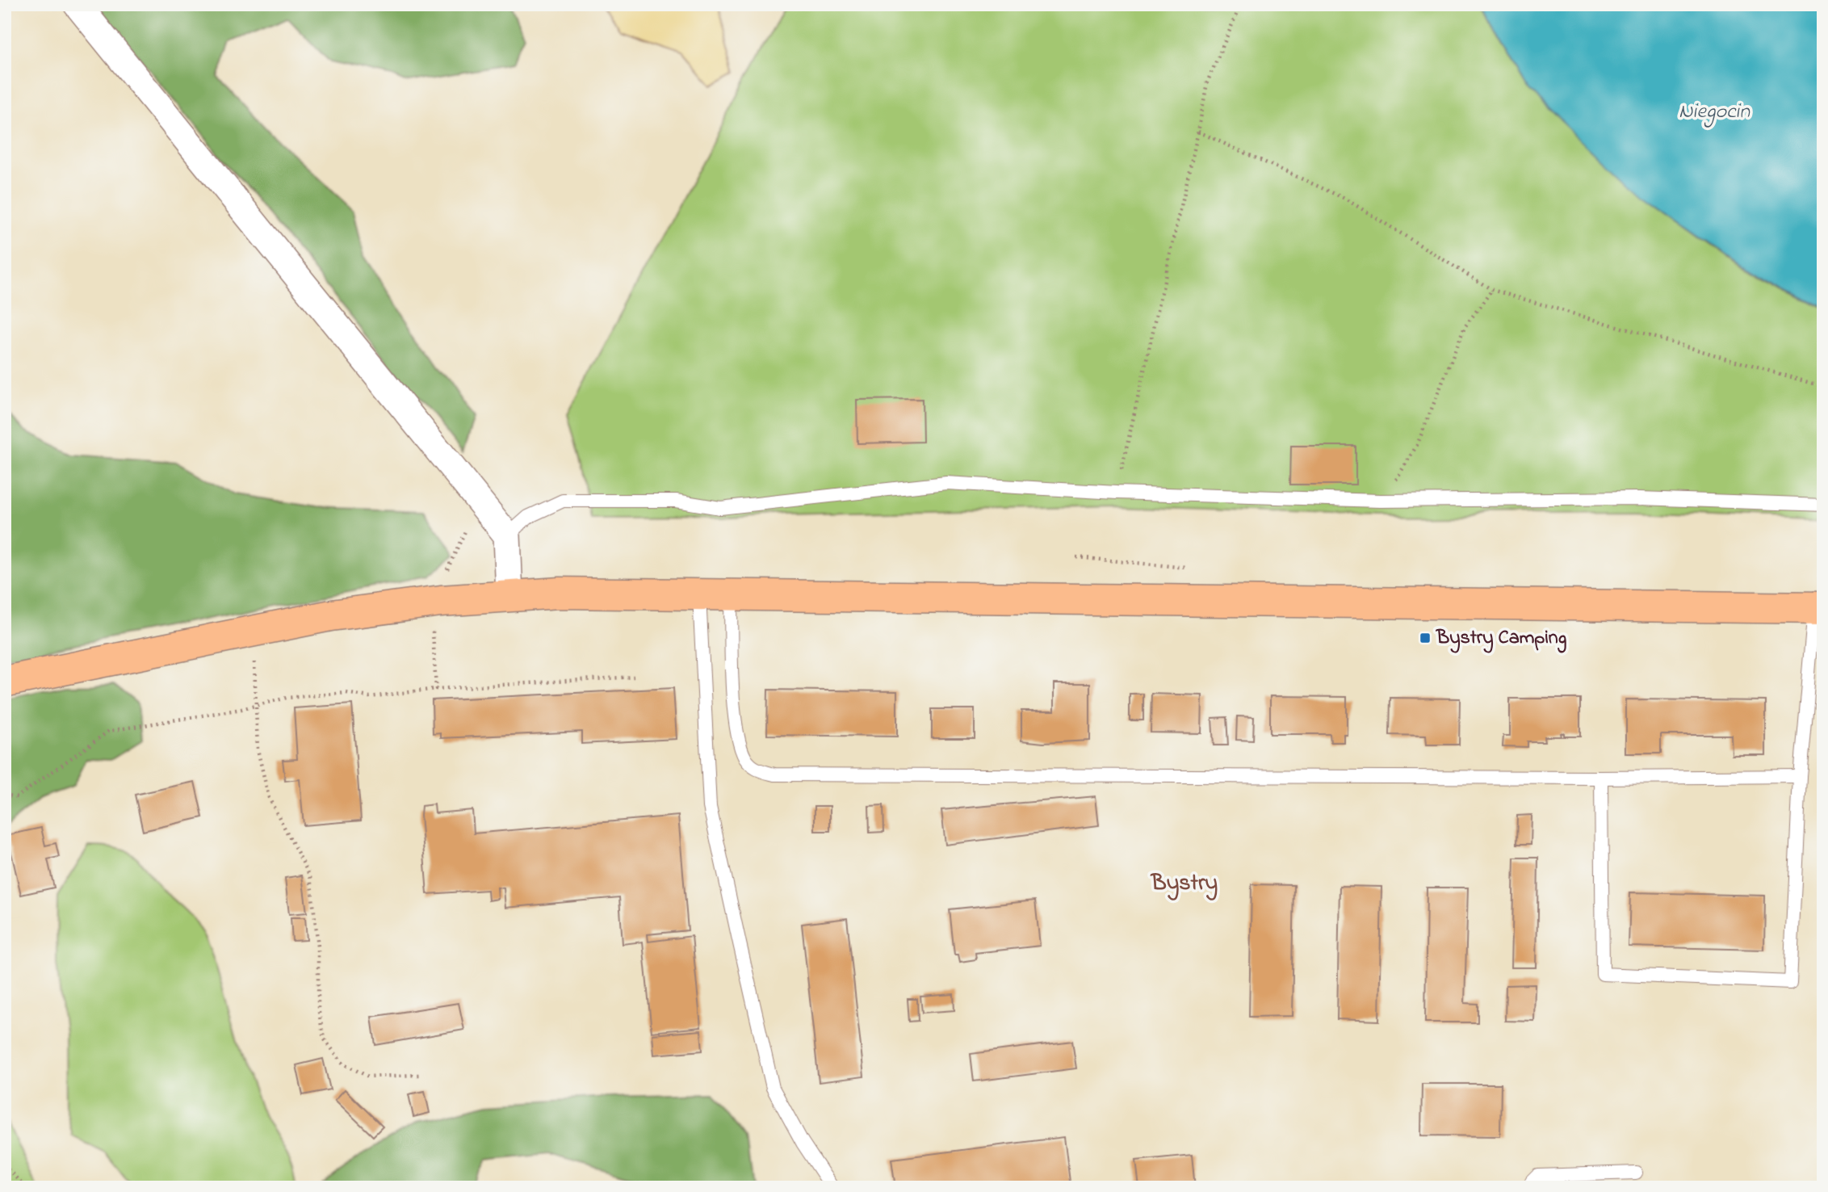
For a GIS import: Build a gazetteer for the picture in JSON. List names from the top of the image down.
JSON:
{
  "districts": ["Bystry"],
  "water": ["Niegocin"],
  "places": {
    "transit": ["Bystry Camping"]
  }
}
